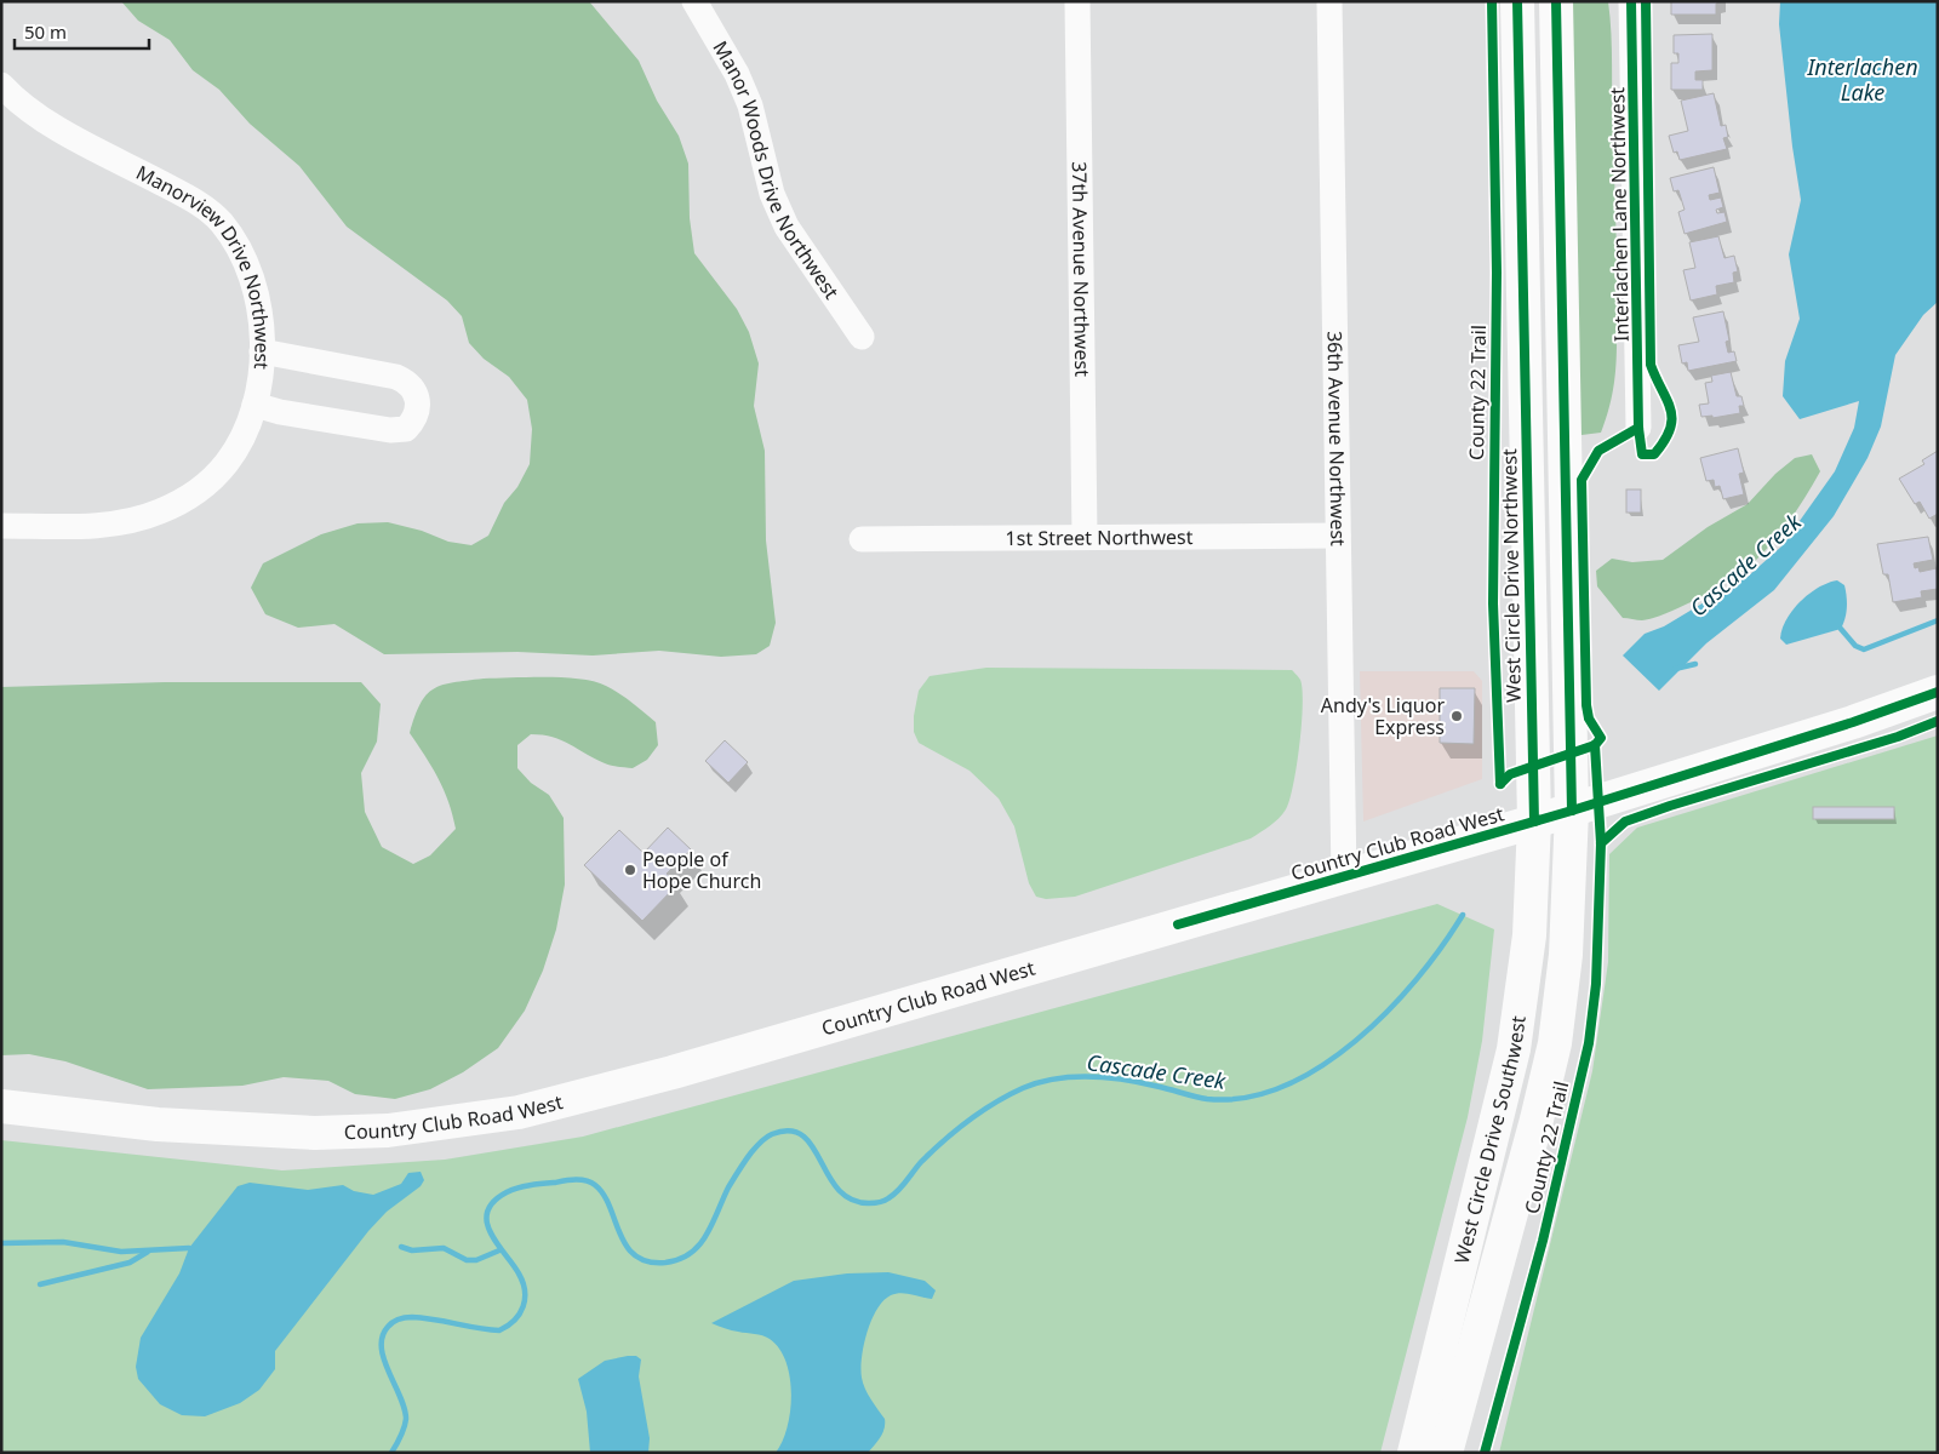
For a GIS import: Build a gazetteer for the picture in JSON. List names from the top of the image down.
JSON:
{
  "streets": {
    "main road": ["West Circle Drive Northwest", "Country Club Road West", "West Circle Drive Southwest"],
    "street": [
      "Manor Woods Drive Northwest",
      "Interlachen Lane Northwest",
      "37th Avenue Northwest",
      "Manorview Drive Northwest",
      "36th Avenue Northwest",
      "1st Street Northwest"
    ],
    "cycle path": ["County 22 Trail"]
  },
  "crossings": [
    ["37th Avenue Northwest", "1st Street Northwest"],
    ["36th Avenue Northwest", "1st Street Northwest"],
    ["36th Avenue Northwest", "Country Club Road West"],
    ["West Circle Drive Northwest", "Country Club Road West"],
    ["West Circle Drive Northwest", "West Circle Drive Southwest"],
    ["Country Club Road West", "West Circle Drive Southwest"]
  ],
  "water": ["Interlachen Lake", "Cascade Creek"],
  "places": ["Andy's Liquor Express", "People of Hope Church"],
  "scale_bar": "50 m"
}
